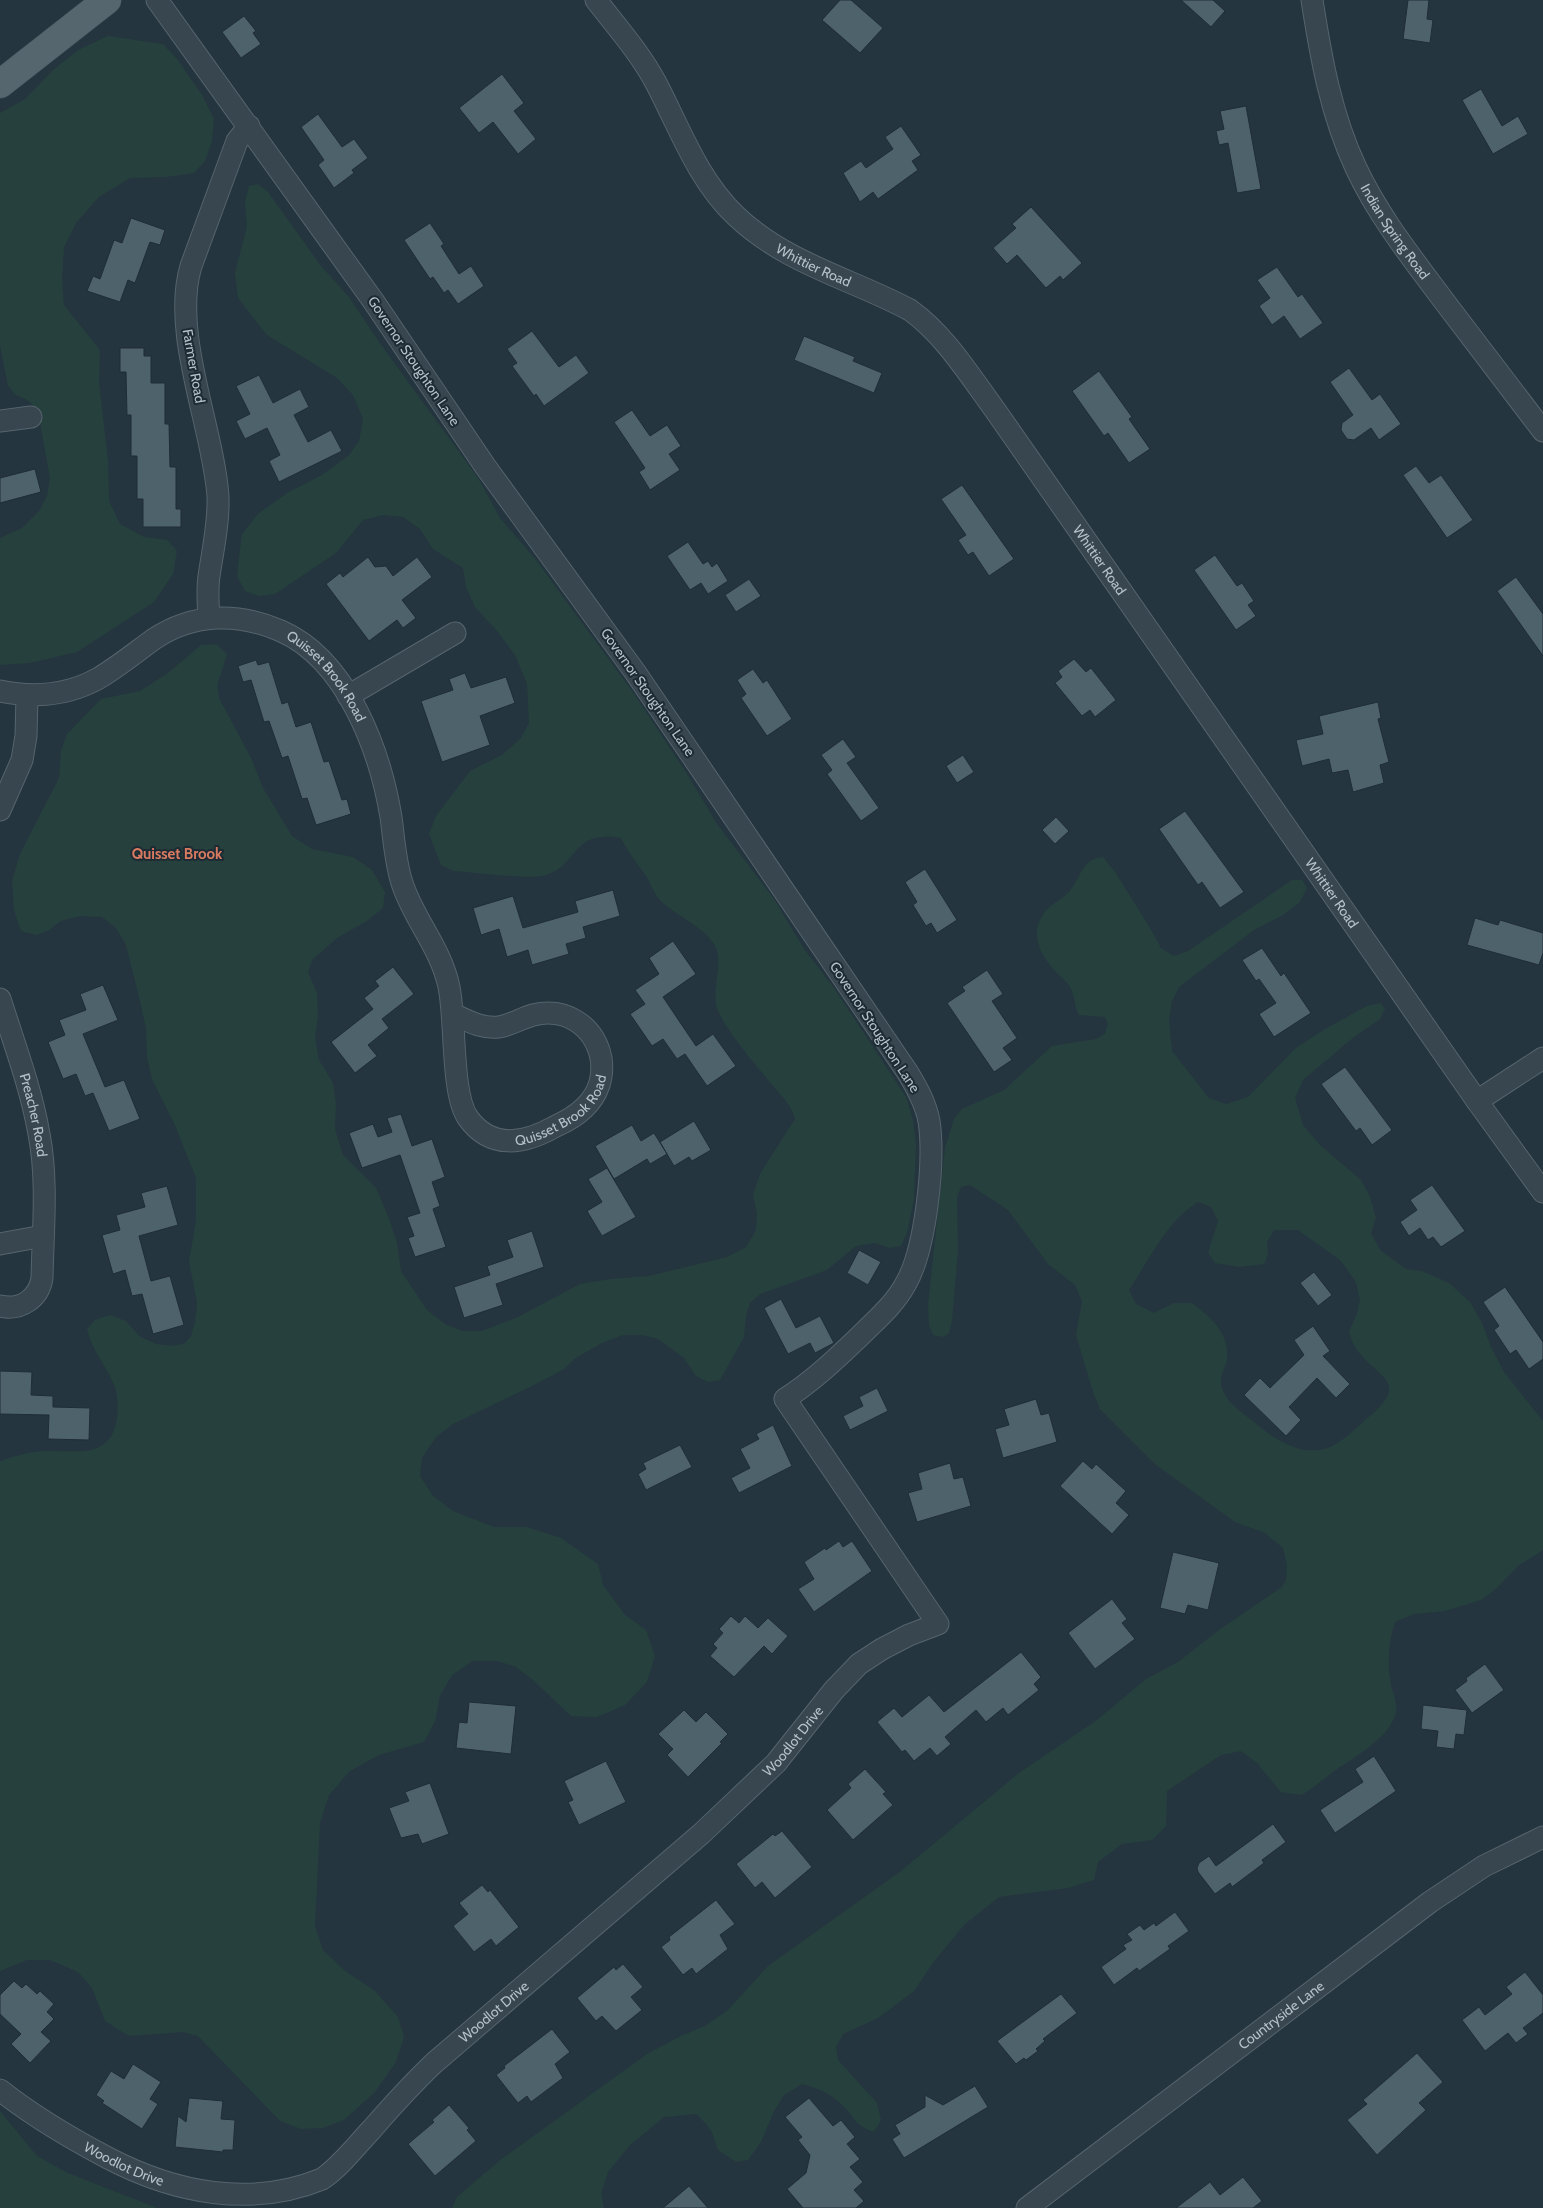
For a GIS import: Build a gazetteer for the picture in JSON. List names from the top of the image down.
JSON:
{
  "streets": {
    "street": [
      "Indian Spring Road",
      "Whittier Road",
      "Governor Stoughton Lane",
      "Farmer Road",
      "Quisset Brook Road",
      "Preacher Road",
      "Woodlot Drive",
      "Countryside Lane"
    ]
  },
  "crossings": [
    ["Governor Stoughton Lane", "Farmer Road"],
    ["Governor Stoughton Lane", "Woodlot Drive"],
    ["Farmer Road", "Quisset Brook Road"]
  ],
  "districts": ["Quisset Brook"]
}
